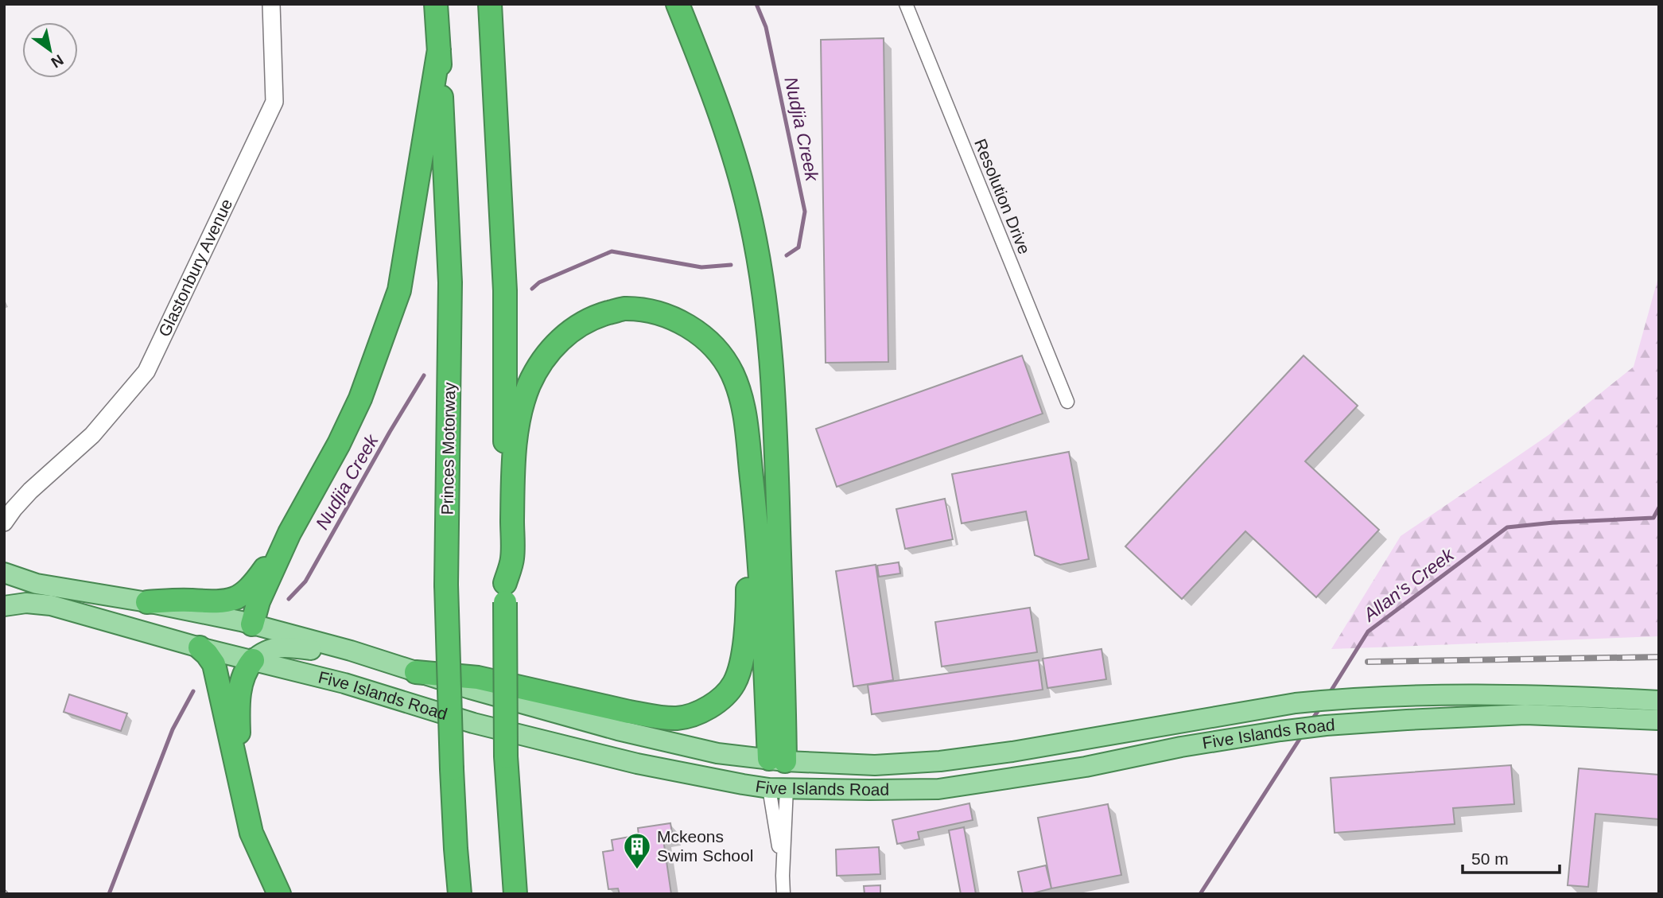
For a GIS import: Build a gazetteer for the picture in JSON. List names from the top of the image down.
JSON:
{
  "streets": {
    "highway": ["Princes Motorway"],
    "main road": ["Glastonbury Avenue", "Five Islands Road"],
    "street": ["Resolution Drive"]
  },
  "water": ["Nudjia Creek", "Allan's Creek"],
  "places": {
    "building": ["Mckeons Swim School"]
  },
  "scale_bar": "50 m",
  "north": "bottom right"
}
